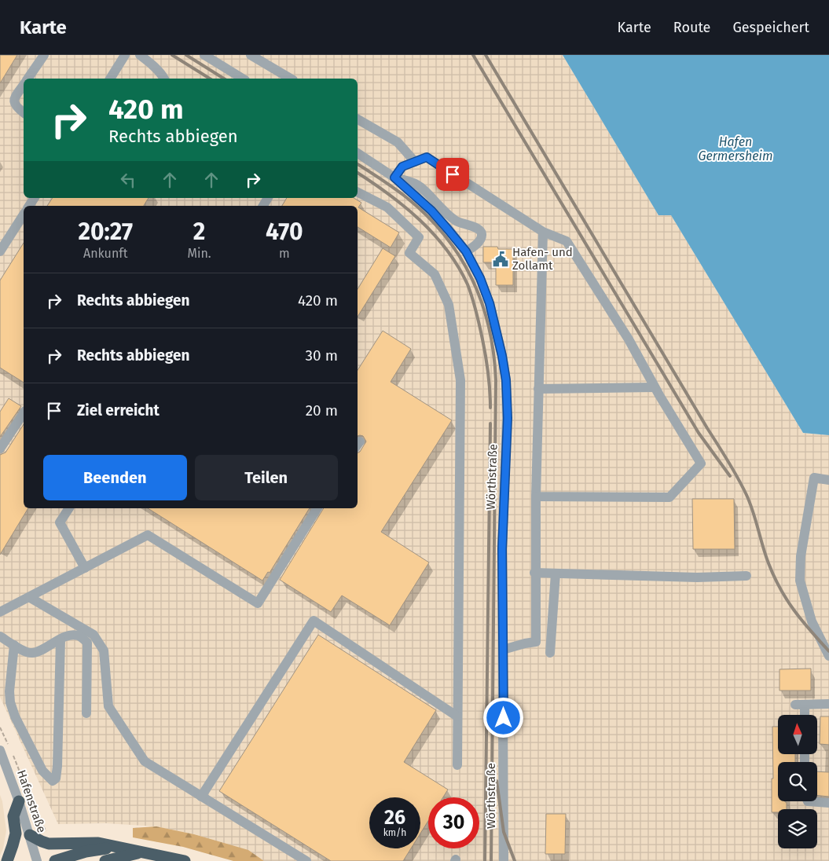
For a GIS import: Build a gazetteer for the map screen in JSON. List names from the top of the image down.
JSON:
{
  "streets": {
    "street": ["Wörthstraße", "Hafenstraße"]
  },
  "water": ["Hafen Germersheim"],
  "places": {
    "public building": ["Hafen- und Zollamt"]
  },
  "north": "top",
  "page": {
    "header": "Karte",
    "nav": ["Karte", "Route", "Gespeichert"],
    "turn": ["420 m", "Rechts abbiegen"],
    "eta": [
      "20:27",
      "Ankunft",
      "2",
      "Min.",
      "470",
      "m"
    ],
    "list": [
      {
        "name": "Rechts abbiegen",
        "value": "420 m"
      },
      {
        "name": "Rechts abbiegen",
        "value": "30 m"
      },
      {
        "name": "Ziel erreicht",
        "value": "20 m"
      }
    ],
    "buttons": ["Beenden", "Teilen"],
    "speed": "26 km/h",
    "limit": "30"
  }
}
